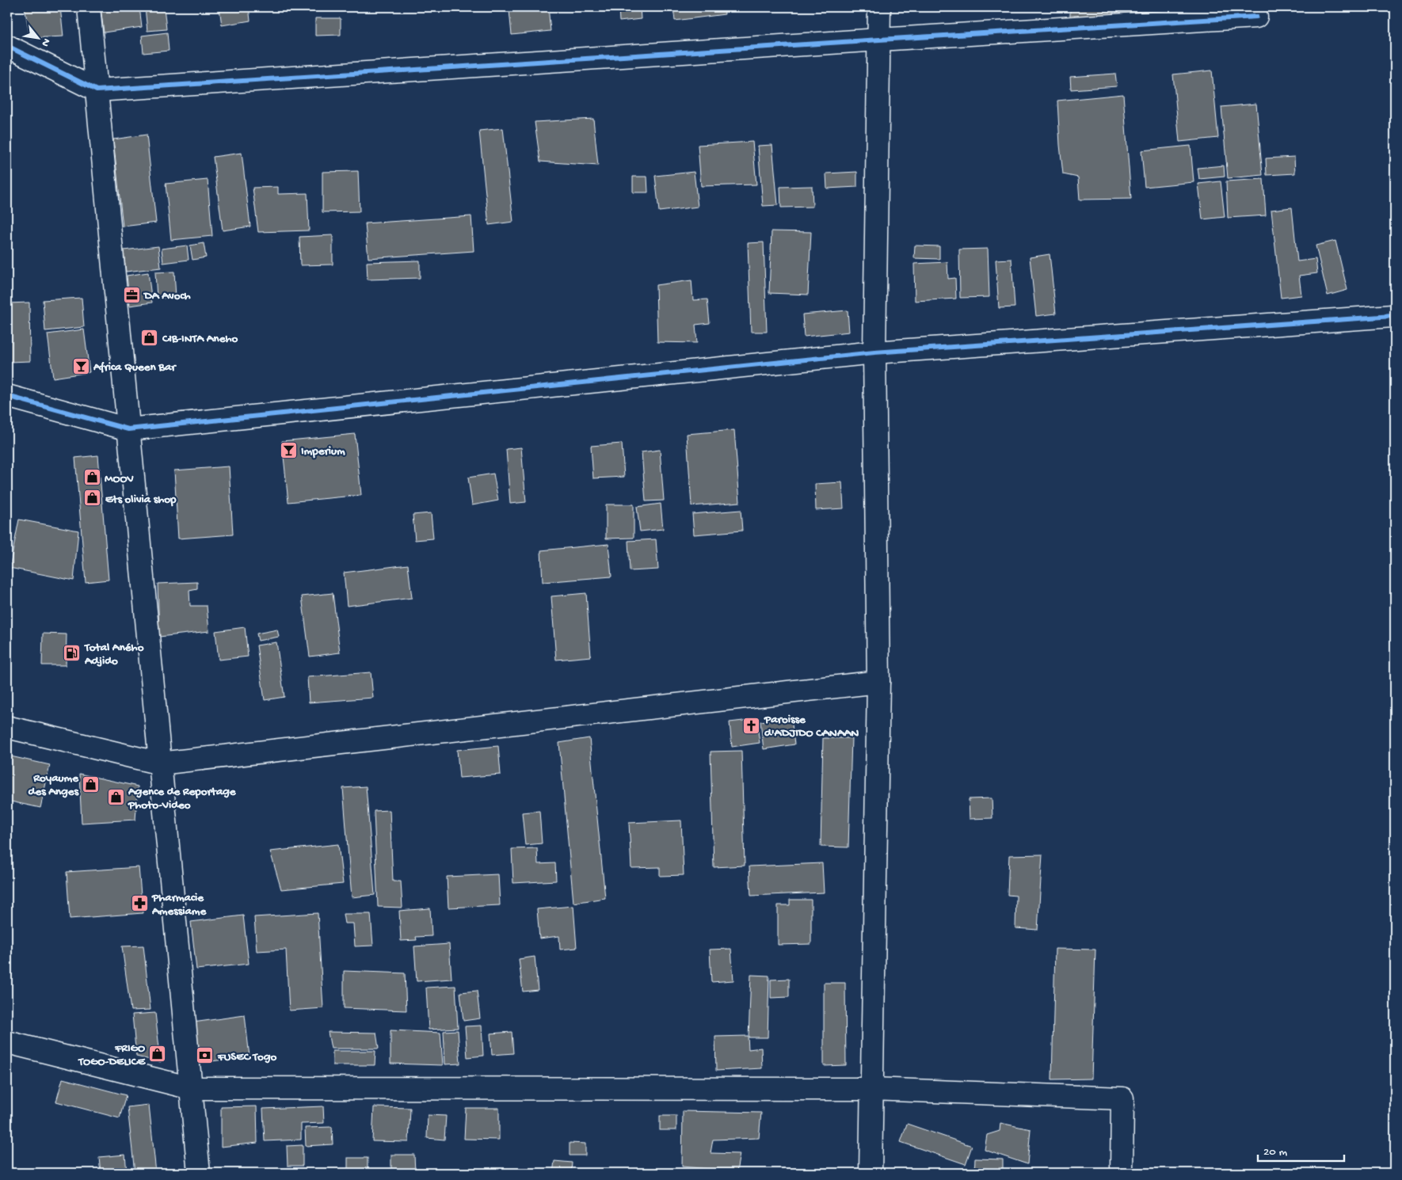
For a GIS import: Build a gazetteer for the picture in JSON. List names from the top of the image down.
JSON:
{
  "places": {
    "office": ["DA Avoch"],
    "shop": [
      "CIB-INTA Aneho",
      "MOOV",
      "Ets olivia shop",
      "Royaume des Anges",
      "Agence de Reportage Photo-Video",
      "FRIGO TOGO-DELICE"
    ],
    "bar": ["Africa Queen Bar", "Imperium"],
    "fuel station": ["Total Aného Adjido"],
    "church": ["Paroisse d'ADJIDO CANAAN"],
    "pharmacy": ["Pharmacie Amessiame"],
    "bank": ["FUSEC Togo"]
  },
  "scale_bar": "20 m",
  "north": "bottom right"
}
